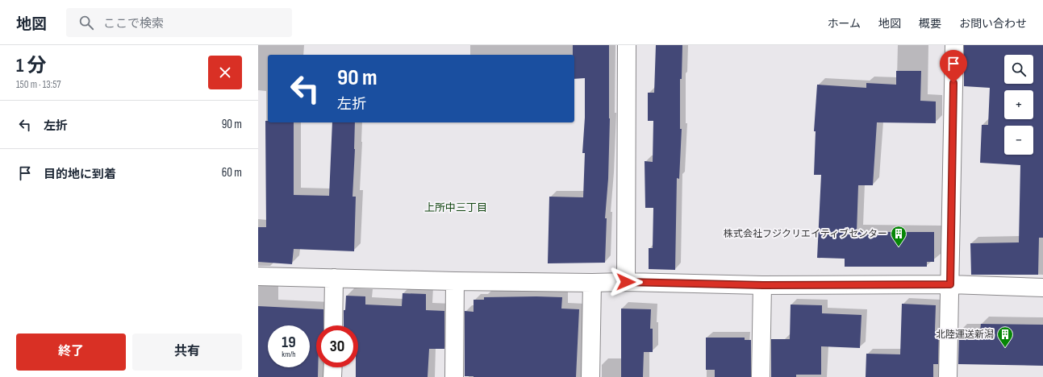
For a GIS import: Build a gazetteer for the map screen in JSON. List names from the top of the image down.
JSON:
{
  "districts": ["上所中三丁目"],
  "places": {
    "building": ["株式会社フジクリエイティブセンター", "北陸運送新潟"]
  },
  "page": {
    "header": "地図",
    "search": "ここで検索",
    "nav": [
      "ホーム",
      "地図",
      "概要",
      "お問い合わせ"
    ],
    "heading": ["1 分", "150 m · 13:57"],
    "map_buttons": ["+", "−"],
    "turn": ["90 m", "左折"],
    "list": [
      {
        "name": "左折",
        "value": "90 m"
      },
      {
        "name": "目的地に到着",
        "value": "60 m"
      }
    ],
    "speed": "19 km/h",
    "limit": "30",
    "buttons": ["終了", "共有"]
  }
}
